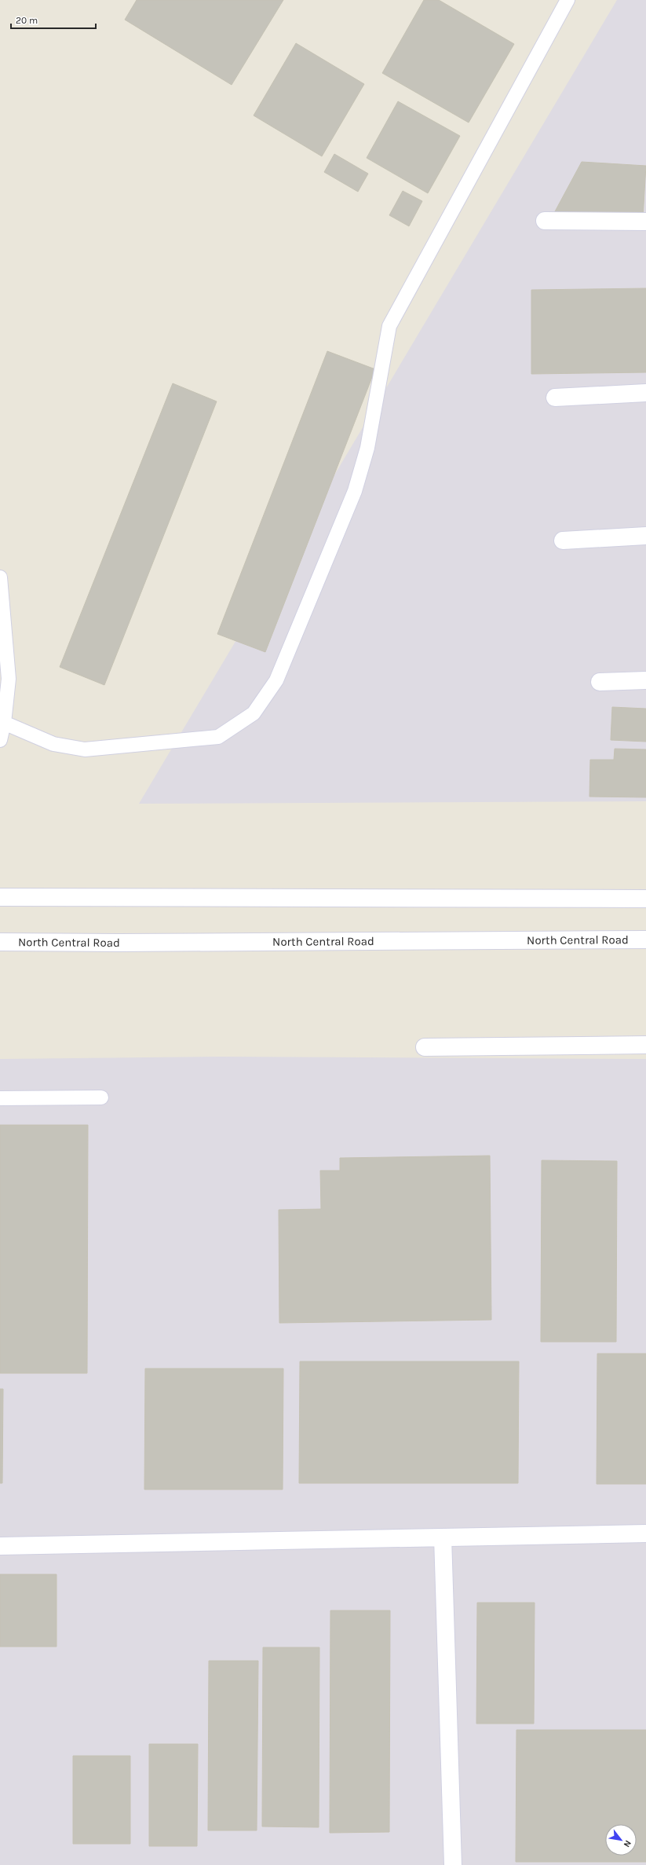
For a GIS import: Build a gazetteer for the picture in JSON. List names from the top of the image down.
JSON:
{
  "streets": {
    "street": ["North Central Road"]
  },
  "scale_bar": "20 m",
  "north": "bottom right"
}
